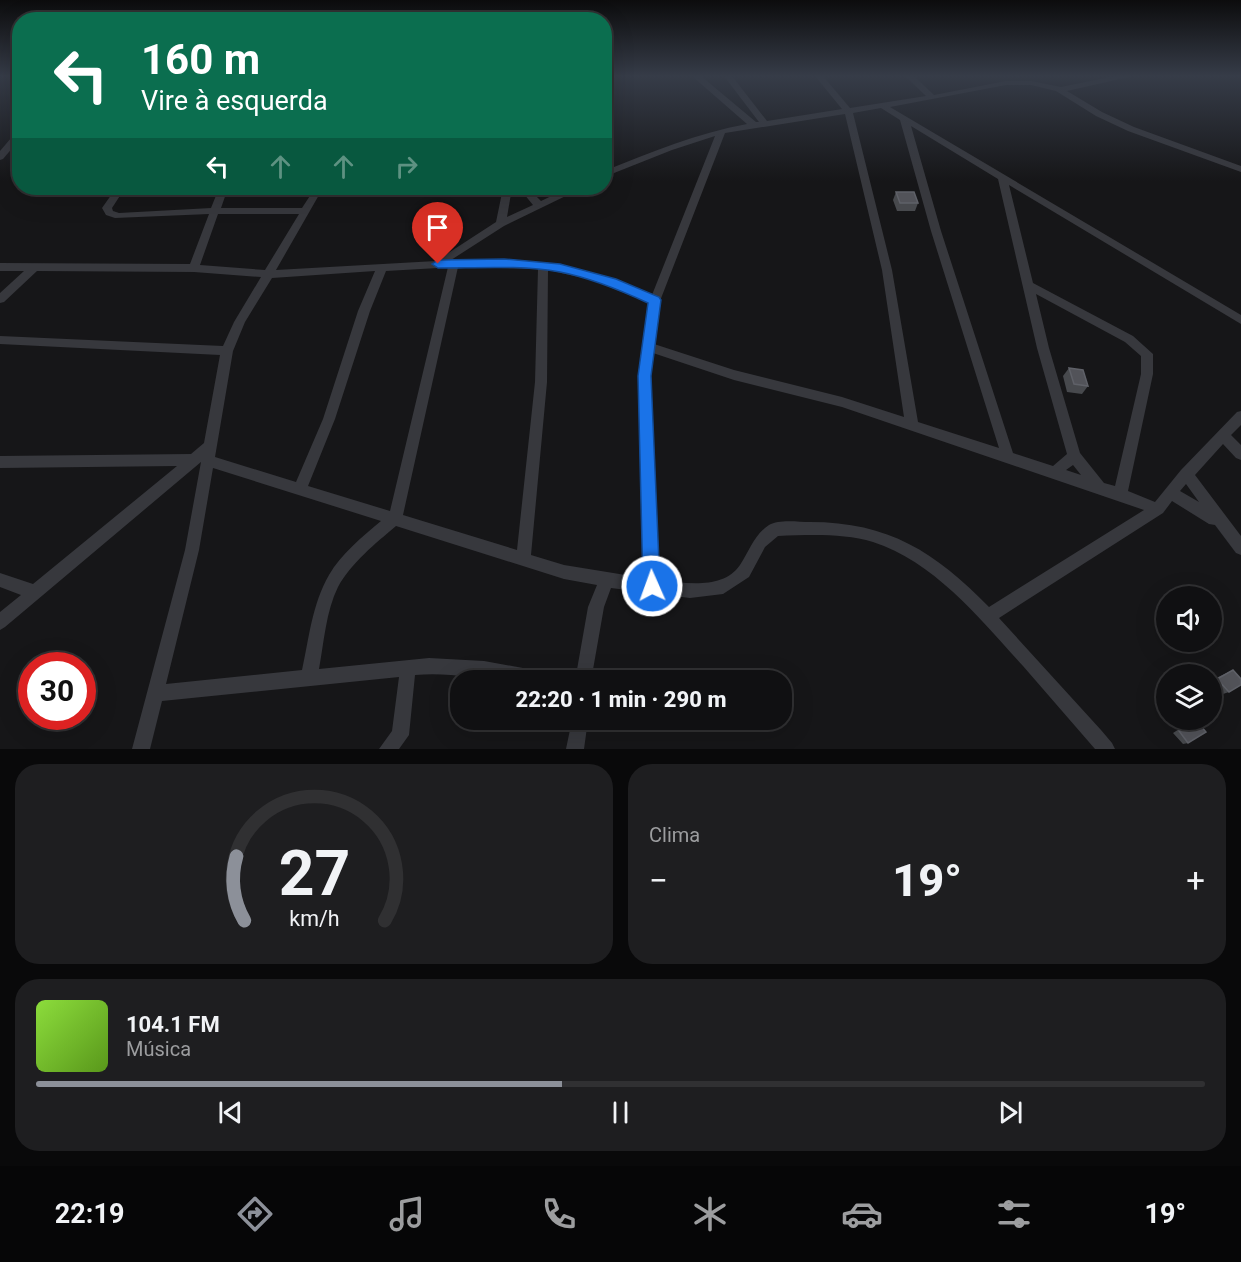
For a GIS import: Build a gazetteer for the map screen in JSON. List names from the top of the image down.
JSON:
{
  "page": {
    "turn": ["160 m", "Vire à esquerda"],
    "limit": "30",
    "trip": "22:20 · 1 min · 290 m",
    "tile": "Clima",
    "heat": ["−", "19°", "+"],
    "song": ["104.1 FM", "Música"],
    "tabs": ["22:19", "19°"],
    "gauge": ["27", "km/h"]
  }
}
